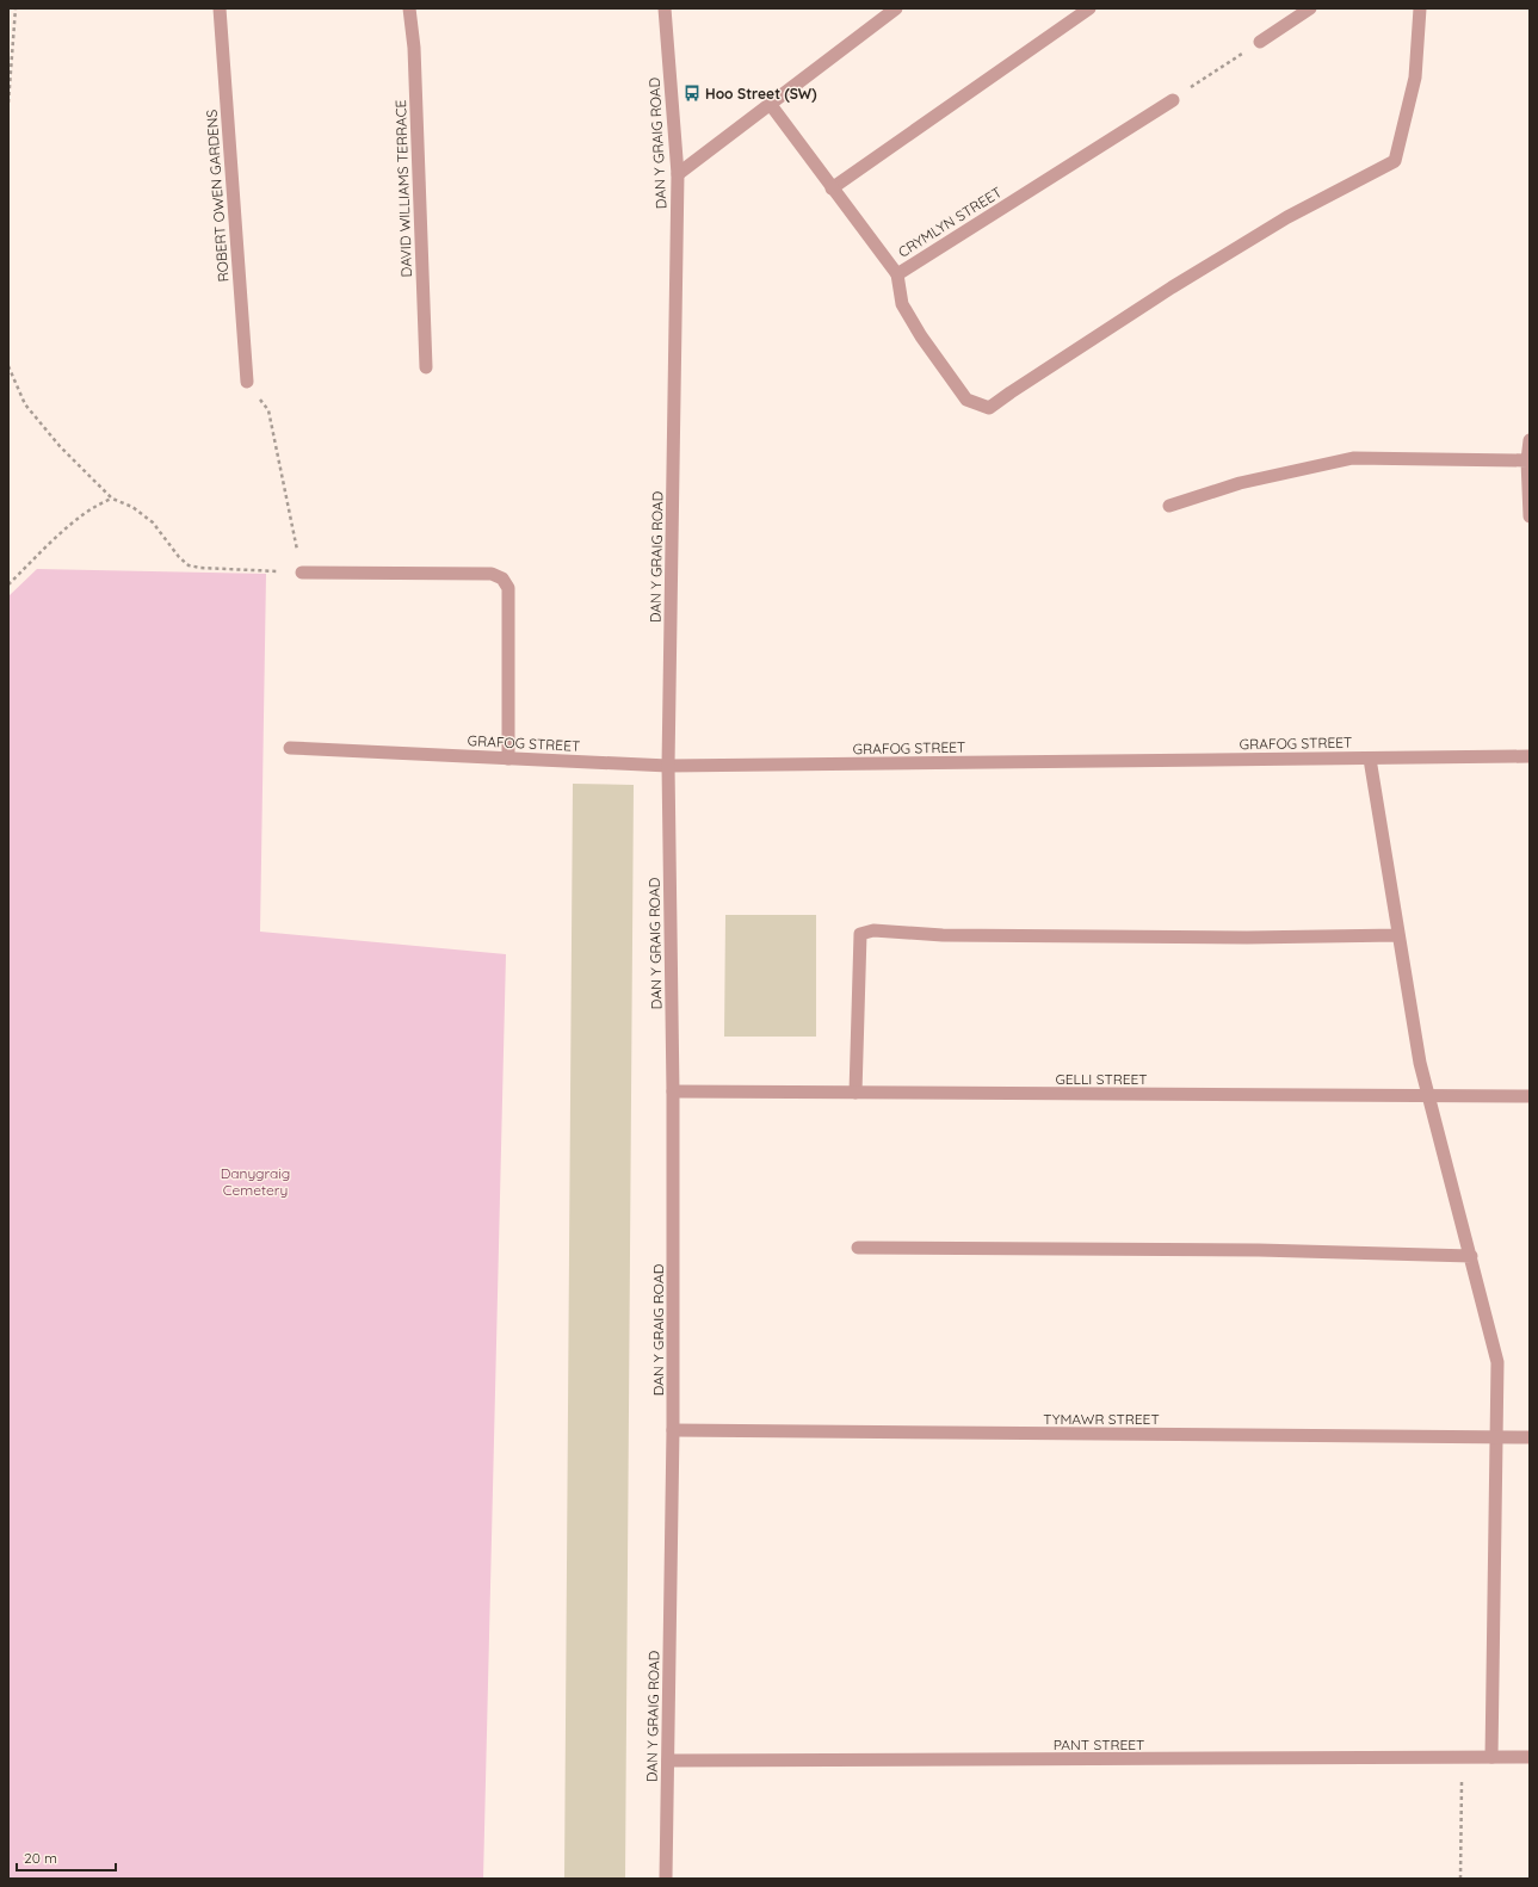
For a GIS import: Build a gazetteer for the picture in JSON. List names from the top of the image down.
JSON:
{
  "streets": {
    "street": [
      "DAN Y GRAIG ROAD",
      "DAVID WILLIAMS TERRACE",
      "ROBERT OWEN GARDENS",
      "CRYMLYN STREET",
      "GRAFOG STREET",
      "GELLI STREET",
      "TYMAWR STREET",
      "PANT STREET"
    ]
  },
  "crossings": [
    ["DAN Y GRAIG ROAD", "GRAFOG STREET"],
    ["DAN Y GRAIG ROAD", "GELLI STREET"],
    ["DAN Y GRAIG ROAD", "TYMAWR STREET"],
    ["DAN Y GRAIG ROAD", "PANT STREET"]
  ],
  "parks": ["Danygraig Cemetery"],
  "places": {
    "bus stop": ["Hoo Street (SW)"]
  },
  "scale_bar": "20 m"
}
